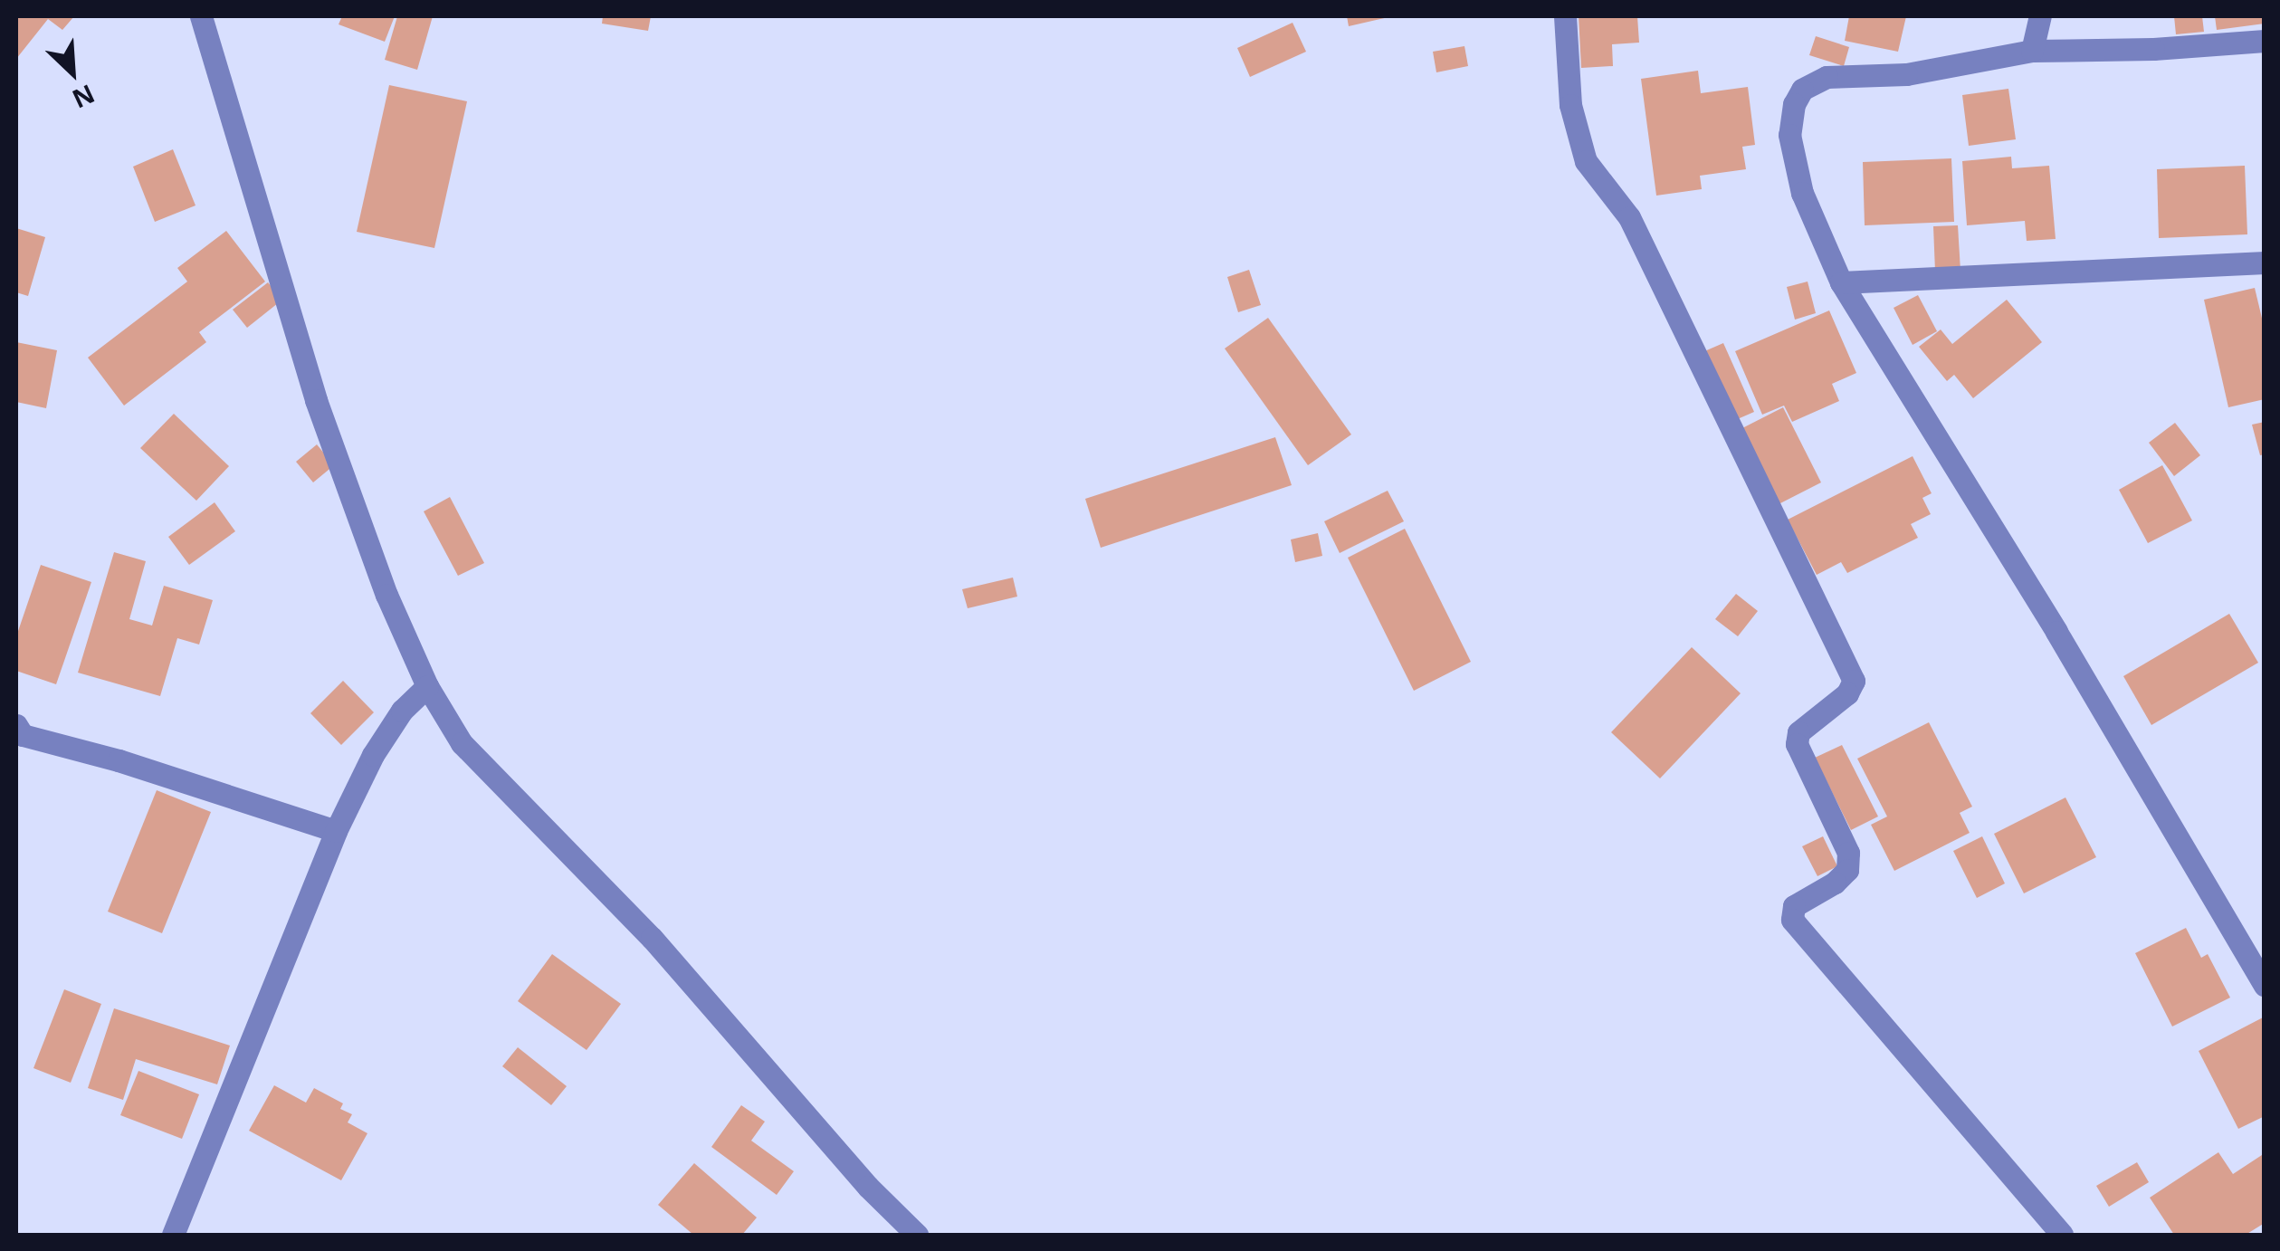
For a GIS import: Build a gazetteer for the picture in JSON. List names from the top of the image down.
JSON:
{
  "north": "bottom right"
}
